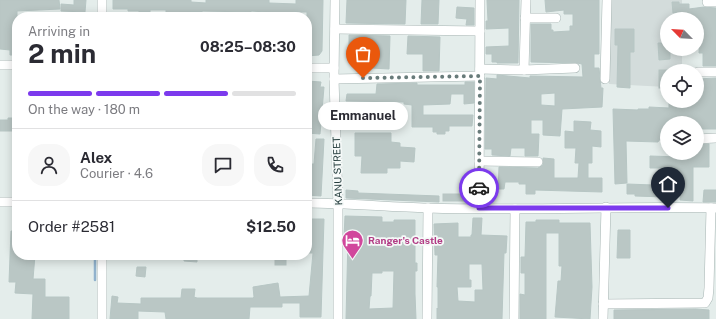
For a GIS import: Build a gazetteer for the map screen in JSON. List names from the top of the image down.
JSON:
{
  "streets": {
    "street": ["KANU STREET"]
  },
  "places": {
    "other": ["Emmanuel"],
    "hotel": ["Ranger's Castle"]
  },
  "north": "top left",
  "page": {
    "heading": ["2 min", "Arriving in", "08:25–08:30"],
    "panel": [
      "Alex",
      "Courier · 4.6",
      "Order #2581",
      "$12.50"
    ],
    "bar": "On the way · 180 m",
    "bubble": "Emmanuel"
  }
}
